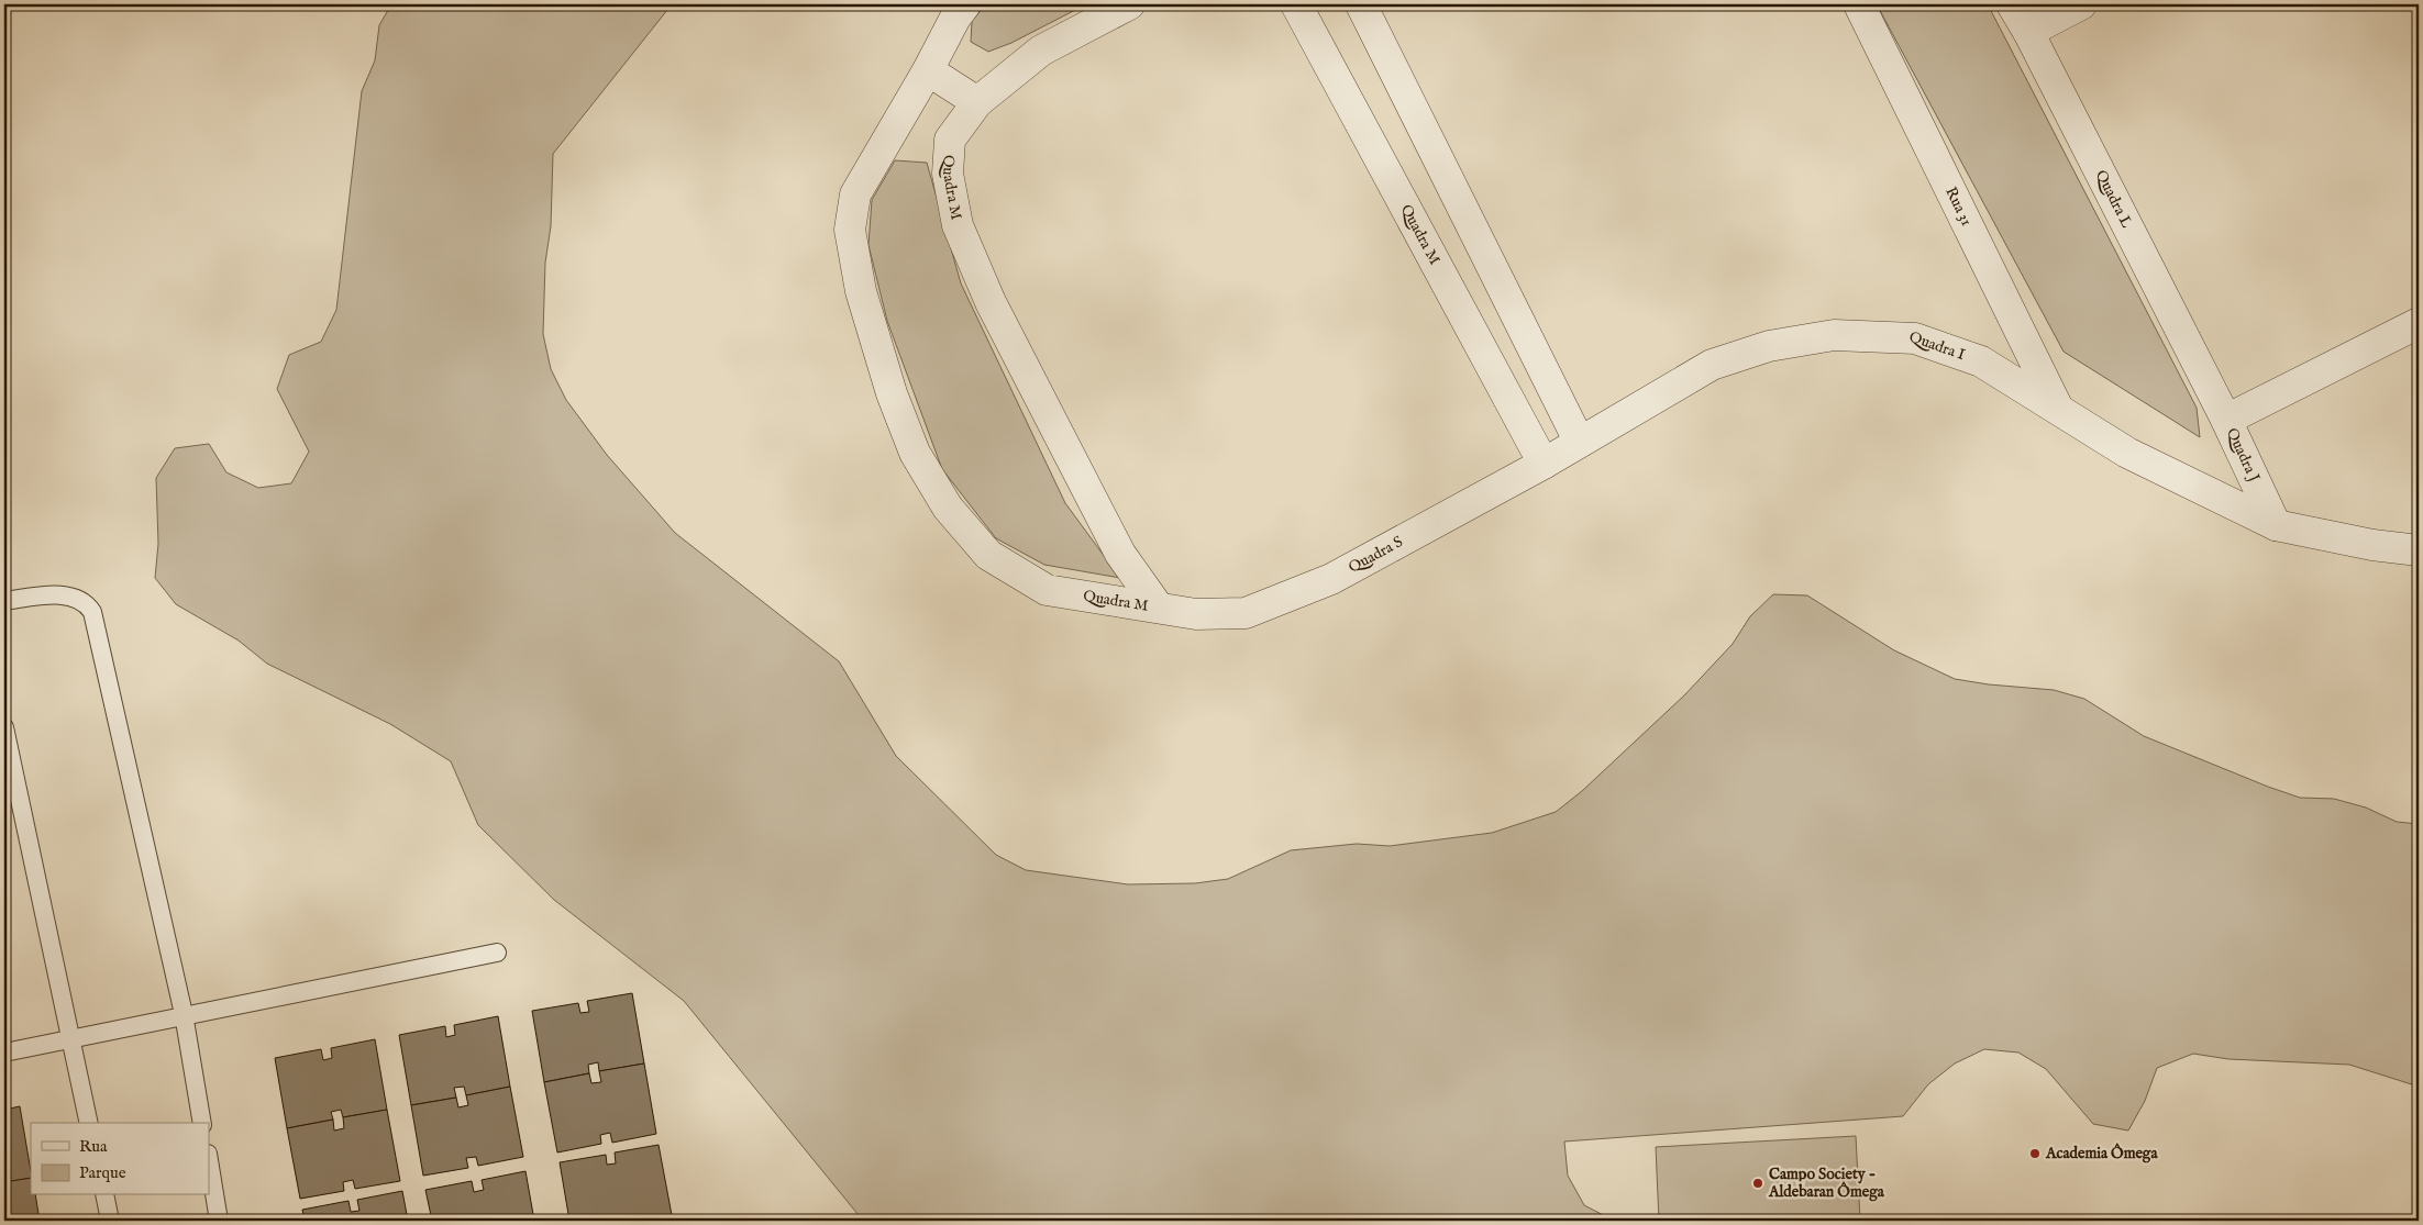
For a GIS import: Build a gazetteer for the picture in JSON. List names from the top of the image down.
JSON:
{
  "streets": {
    "street": [
      "Quadra M",
      "Quadra L",
      "Rua 31",
      "Quadra I",
      "Quadra J",
      "Quadra S"
    ]
  },
  "crossings": [
    ["Quadra M", "Quadra S"],
    ["Quadra L", "Quadra J"],
    ["Rua 31", "Quadra I"],
    ["Quadra I", "Quadra J"],
    ["Quadra I", "Quadra S"]
  ],
  "places": ["Academia Ômega", "Campo Society - Aldebaran Ômega"],
  "legend": ["Rua", "Parque"]
}
